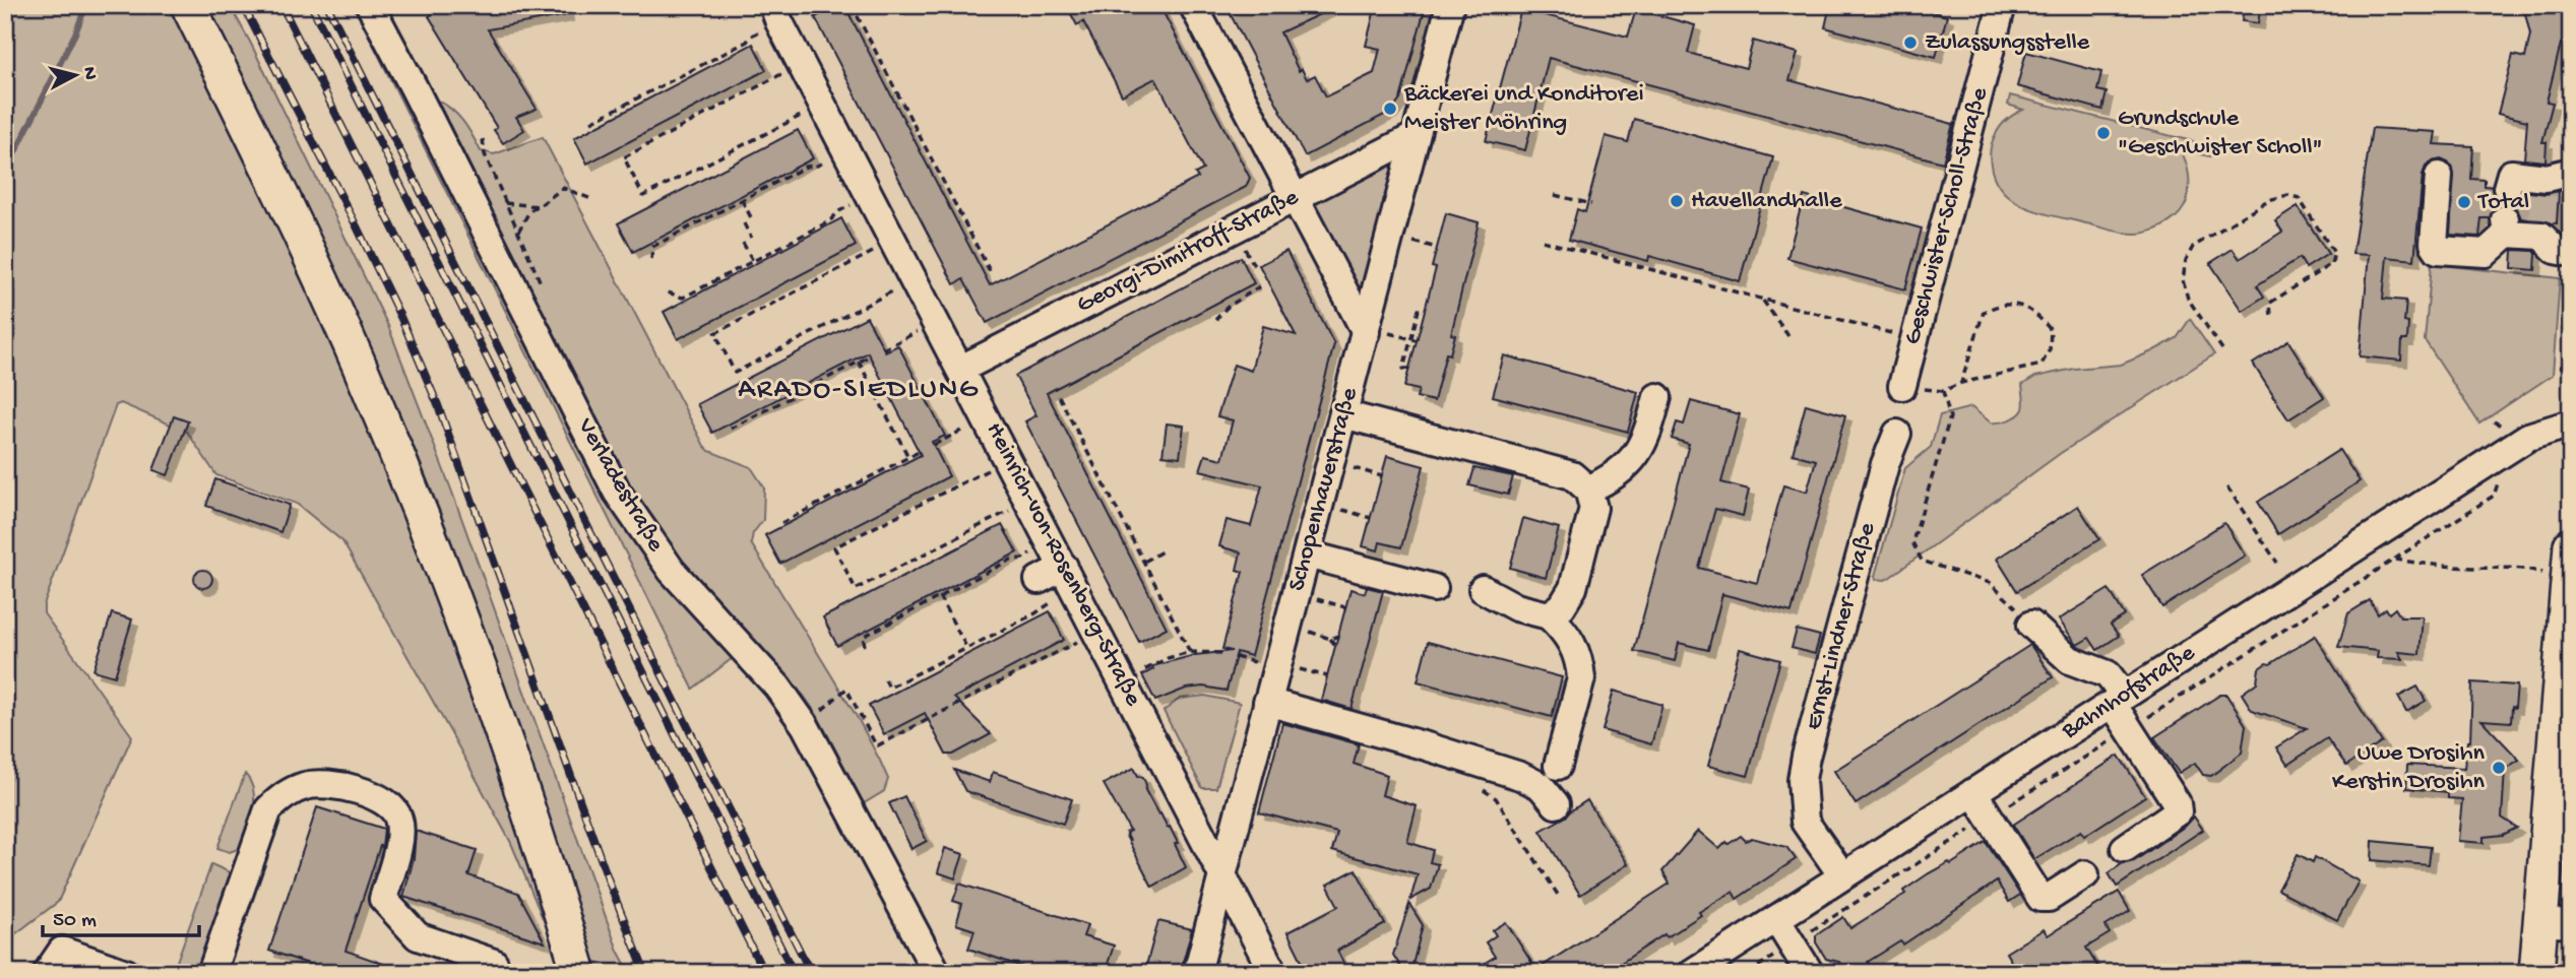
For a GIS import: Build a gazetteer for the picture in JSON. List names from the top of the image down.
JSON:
{
  "streets": {
    "street": [
      "Geschwister-Scholl-Straße",
      "Georgi-Dimitroff-Straße",
      "Verladestraße",
      "Schopenhauerstraße",
      "Heinrich-von-Rosenberg-Straße",
      "Ernst-Lindner-Straße",
      "Bahnhofstraße"
    ]
  },
  "crossings": [
    ["Georgi-Dimitroff-Straße", "Schopenhauerstraße"],
    ["Georgi-Dimitroff-Straße", "Heinrich-von-Rosenberg-Straße"],
    ["Schopenhauerstraße", "Heinrich-von-Rosenberg-Straße"],
    ["Ernst-Lindner-Straße", "Bahnhofstraße"]
  ],
  "districts": ["ARADO-SIEDLUNG"],
  "places": [
    "Zulassungsstelle",
    "Bäckerei und Konditorei Meister Möhring",
    "Grundschule \"Geschwister Scholl\"",
    "Havellandhalle",
    "Total",
    "Uwe Drosihn Kerstin Drosihn"
  ],
  "scale_bar": "50 m",
  "north": "right"
}
